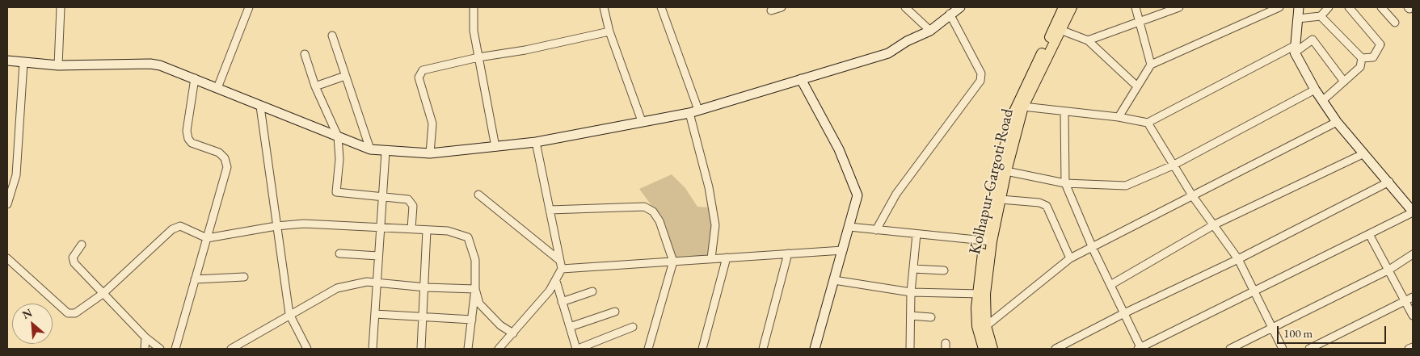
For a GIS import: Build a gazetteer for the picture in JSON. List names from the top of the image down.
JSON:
{
  "streets": {
    "main road": ["Kolhapur-Gargoti Road"]
  },
  "scale_bar": "100 m",
  "north": "top left"
}
